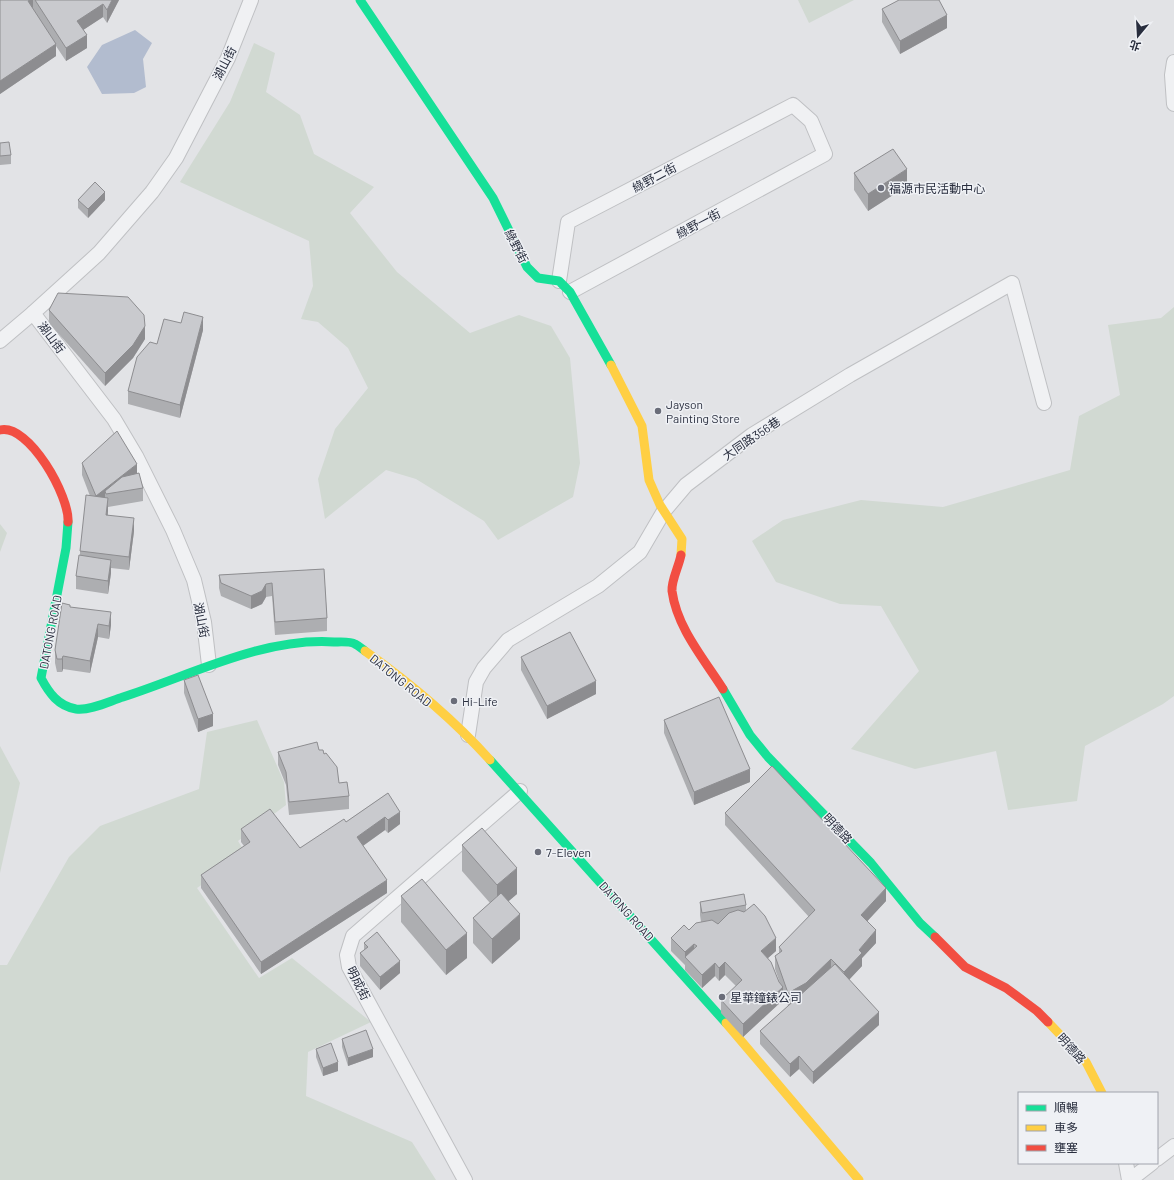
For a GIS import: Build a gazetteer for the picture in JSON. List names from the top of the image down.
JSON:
{
  "streets": {
    "street": [
      "湖山街",
      "綠野二街",
      "綠野一街",
      "綠野街",
      "大同路356巷",
      "DATONG ROAD",
      "明德路",
      "明成街"
    ]
  },
  "crossings": [
    ["湖山街", "DATONG ROAD"],
    ["綠野二街", "綠野一街"],
    ["綠野二街", "綠野街"],
    ["大同路356巷", "DATONG ROAD"],
    ["大同路356巷", "明德路"],
    ["DATONG ROAD", "明成街"]
  ],
  "places": [
    "福源市民活動中心",
    "Jayson Painting Store",
    "Hi-Life",
    "7-Eleven",
    "星華鐘錶公司"
  ],
  "legend": ["順暢", "車多", "壅塞"],
  "north": "bottom"
}
